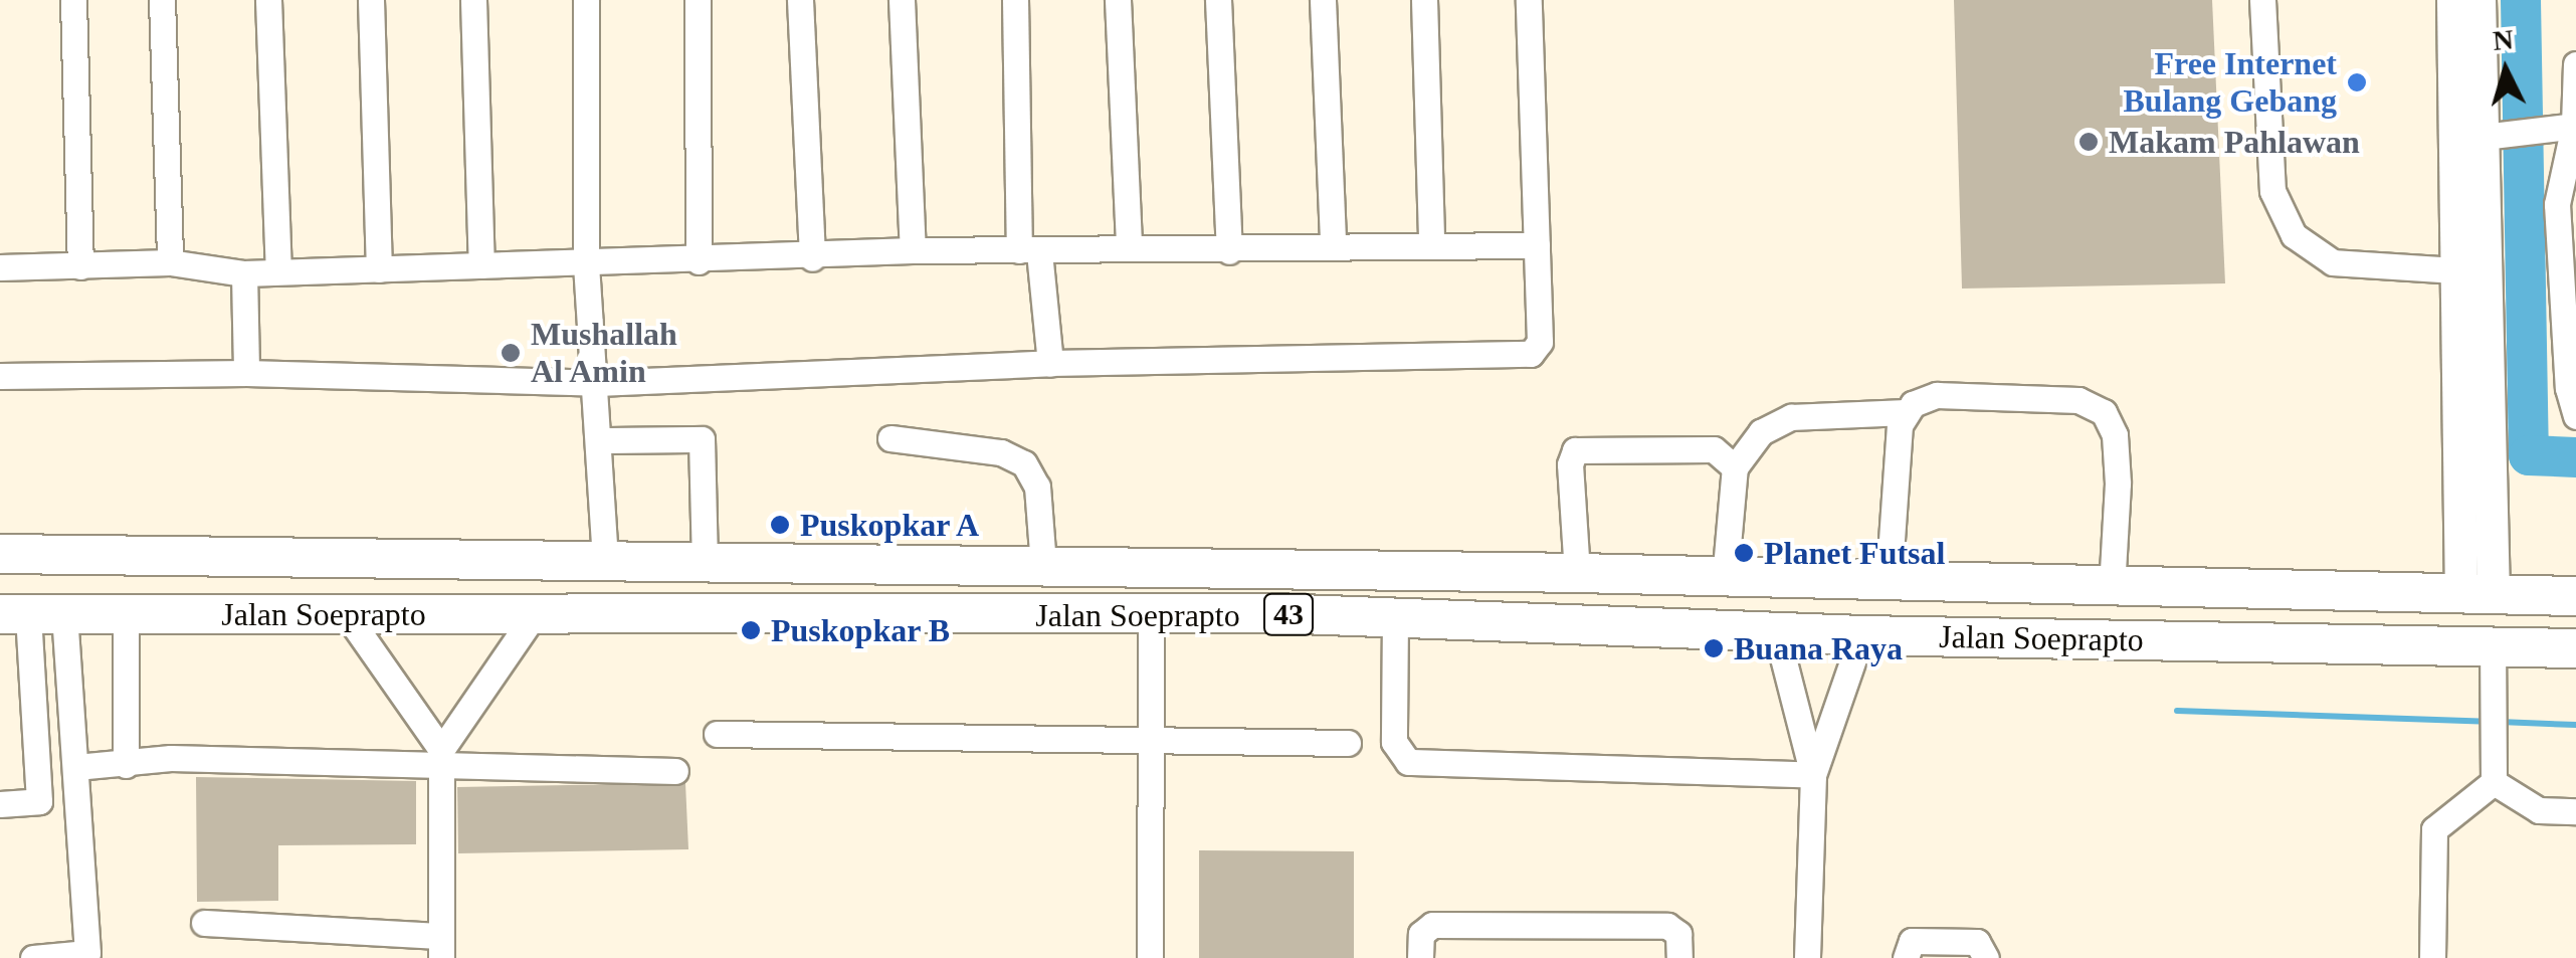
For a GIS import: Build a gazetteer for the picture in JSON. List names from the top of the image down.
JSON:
{
  "streets": {
    "highway": ["Jalan Soeprapto", "43"]
  },
  "places": [
    "Free Internet Bulang Gebang",
    "Makam Pahlawan",
    "Mushallah Al Amin",
    "Puskopkar A",
    "Planet Futsal",
    "Puskopkar B",
    "Buana Raya"
  ],
  "north": "top"
}
